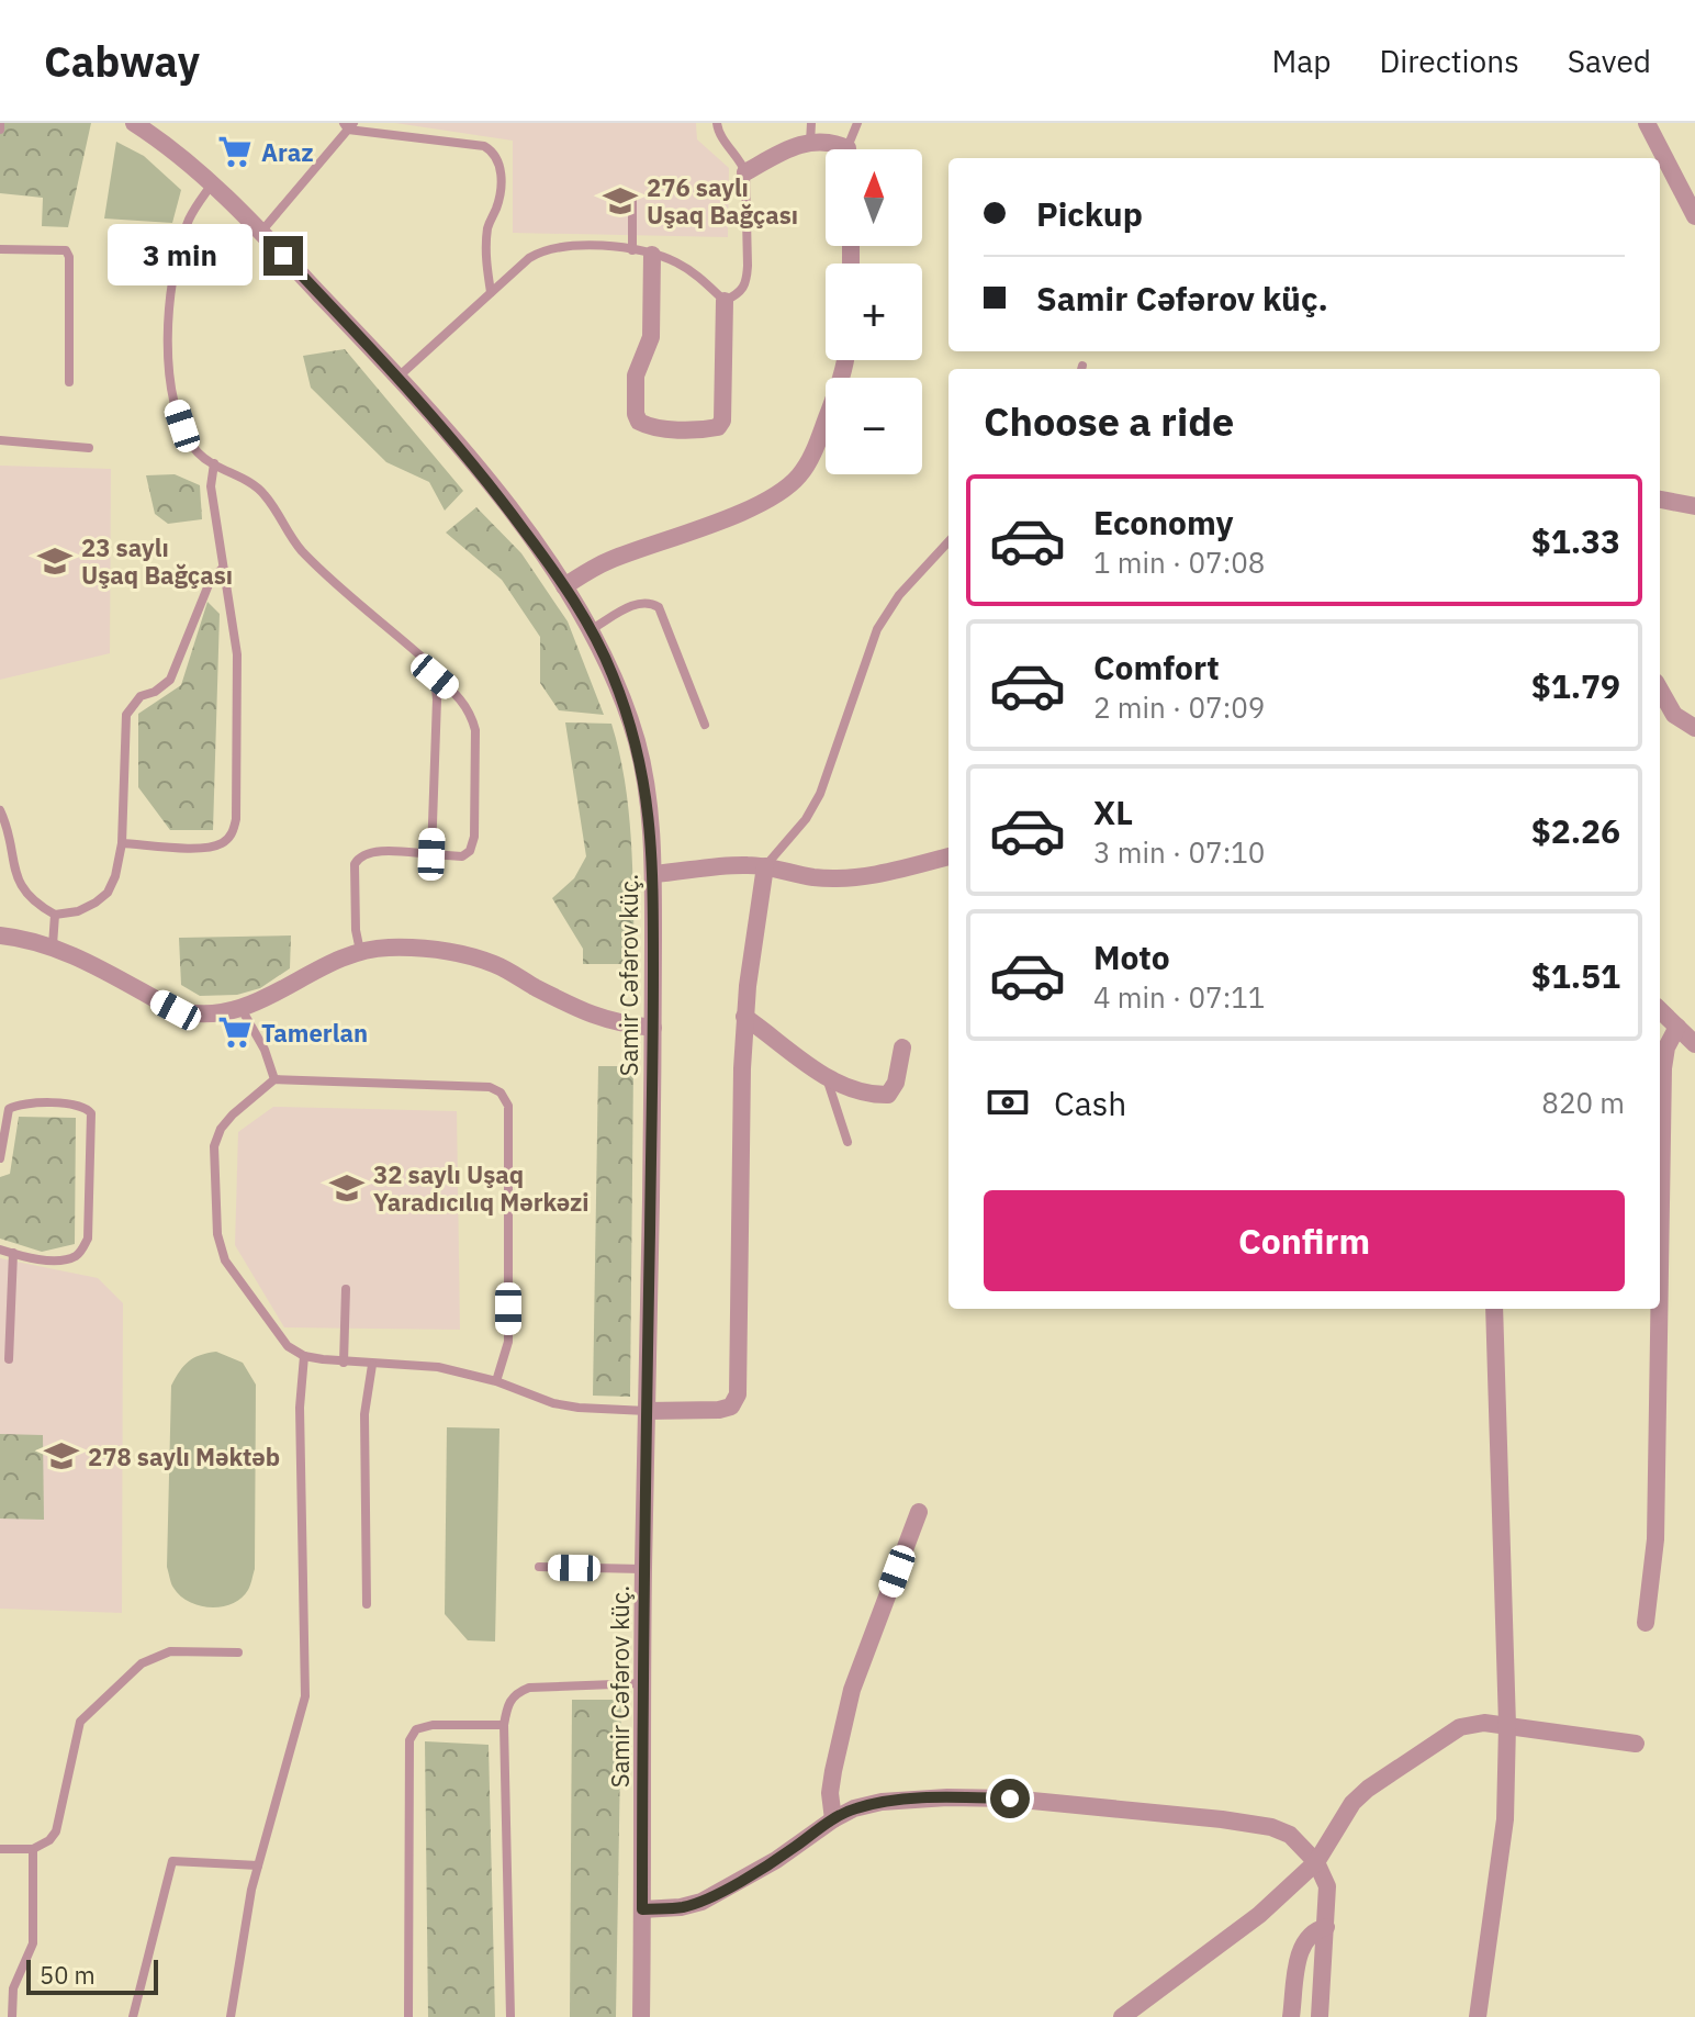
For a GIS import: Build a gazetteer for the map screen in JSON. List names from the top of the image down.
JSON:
{
  "streets": {
    "street": ["Samir Cəfərov küç."]
  },
  "places": {
    "supermarket": ["Araz", "Tamerlan"],
    "school or university": [
      "276 saylı Uşaq Bağçası",
      "23 saylı Uşaq Bağçası",
      "32 saylı Uşaq Yaradıcılıq Mərkəzi",
      "278 saylı Məktəb"
    ]
  },
  "scale_bar": "50 m",
  "north": "top",
  "page": {
    "header": "Cabway",
    "nav": ["Map", "Directions", "Saved"],
    "map_buttons": ["+", "−"],
    "banner": ["Pickup", "Samir Cəfərov küç."],
    "bubble": "3 min",
    "heading": "Choose a ride",
    "list": [
      {
        "name": "Economy",
        "note": "1 min · 07:08",
        "value": "$1.33"
      },
      {
        "name": "Comfort",
        "note": "2 min · 07:09",
        "value": "$1.79"
      },
      {
        "name": "XL",
        "note": "3 min · 07:10",
        "value": "$2.26"
      },
      {
        "name": "Moto",
        "note": "4 min · 07:11",
        "value": "$1.51"
      }
    ],
    "pay": ["Cash", "820 m"],
    "buttons": "Confirm",
    "scale": "50 m"
  }
}
